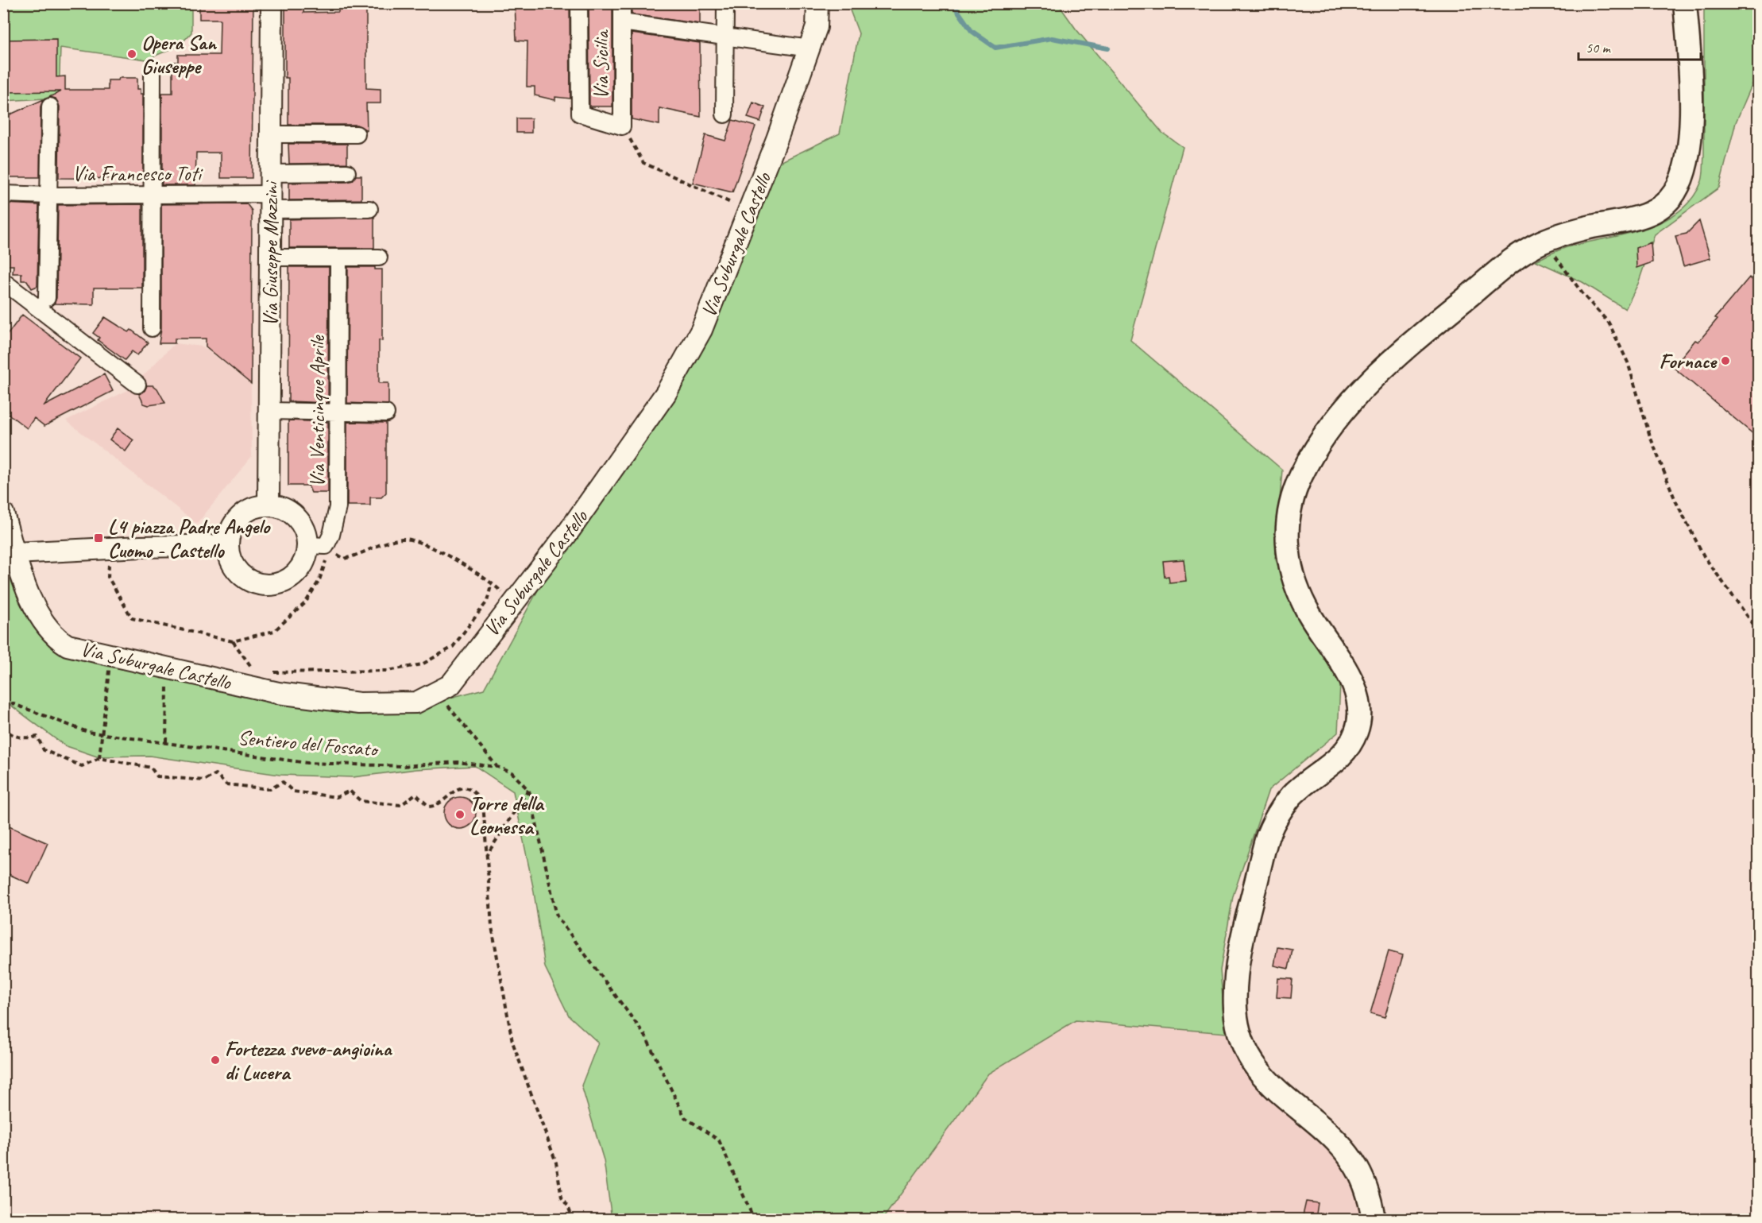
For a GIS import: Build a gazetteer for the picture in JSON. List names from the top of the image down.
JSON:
{
  "streets": {
    "street": [
      "Via Sicilia",
      "Via Francesco Toti",
      "Via Suburgale Castello",
      "Via Giuseppe Mazzini",
      "Via Venticinque Aprile"
    ],
    "path": ["Sentiero del Fossato"]
  },
  "crossings": [
    ["Via Francesco Toti", "Via Giuseppe Mazzini"],
    ["Via Giuseppe Mazzini", "Via Venticinque Aprile"]
  ],
  "places": {
    "other": [
      "Opera San Giuseppe",
      "Fornace",
      "Torre della Leonessa",
      "Fortezza svevo-angioina di Lucera"
    ],
    "transit": ["L4 piazza Padre Angelo Cuomo - Castello"]
  },
  "scale_bar": "50 m"
}
